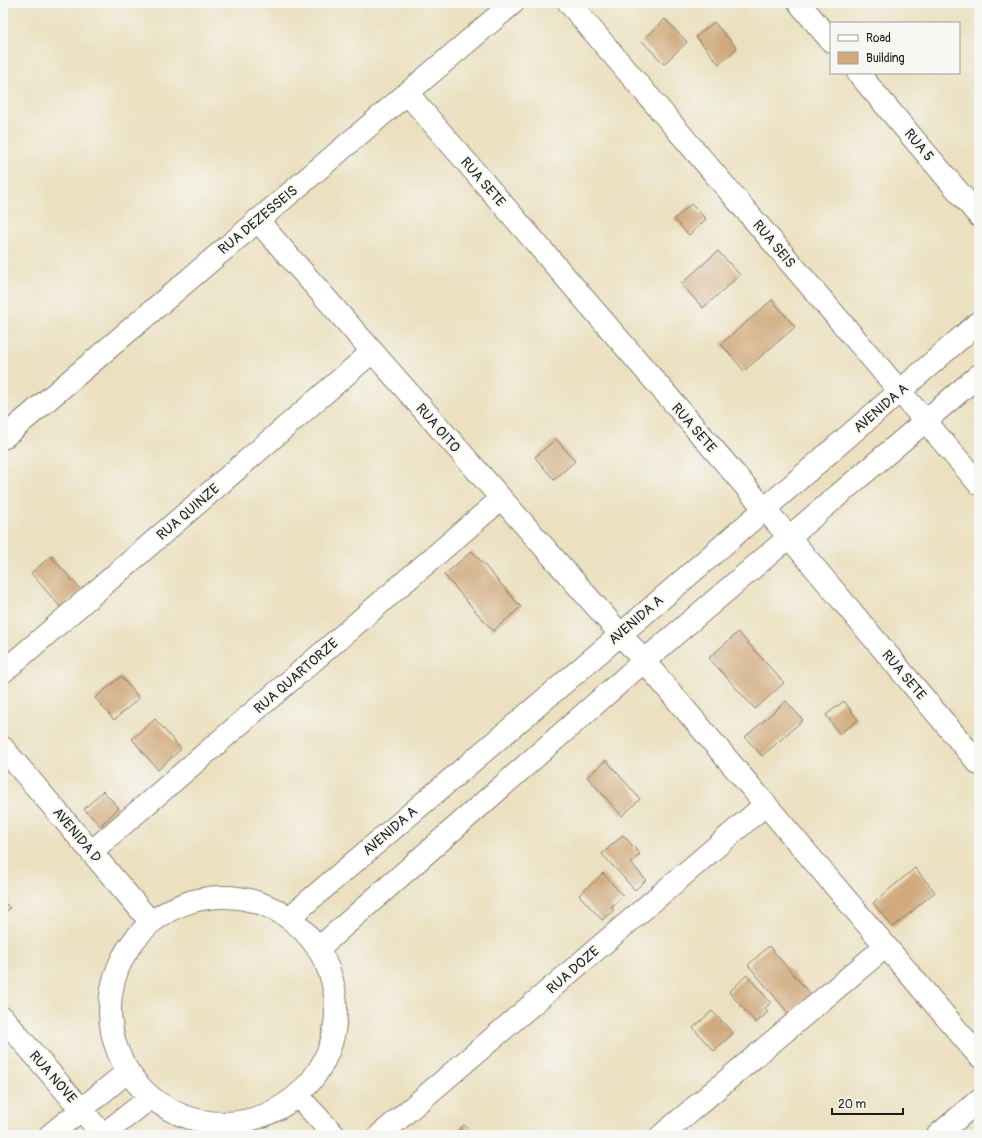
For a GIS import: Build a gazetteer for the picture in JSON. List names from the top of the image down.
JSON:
{
  "streets": {
    "street": [
      "RUA 5",
      "RUA SETE",
      "RUA DEZESSEIS",
      "RUA SEIS",
      "AVENIDA A",
      "RUA OITO",
      "RUA QUINZE",
      "RUA QUARTORZE",
      "AVENIDA D",
      "RUA DOZE",
      "RUA NOVE"
    ]
  },
  "crossings": [
    ["RUA SETE", "RUA DEZESSEIS"],
    ["RUA SETE", "AVENIDA A"],
    ["RUA DEZESSEIS", "RUA OITO"],
    ["RUA SEIS", "AVENIDA A"],
    ["AVENIDA A", "RUA OITO"],
    ["RUA OITO", "RUA QUINZE"],
    ["RUA OITO", "RUA QUARTORZE"],
    ["RUA OITO", "RUA DOZE"],
    ["RUA QUARTORZE", "AVENIDA D"]
  ],
  "legend": ["Road", "Building"],
  "scale_bar": "20 m"
}
